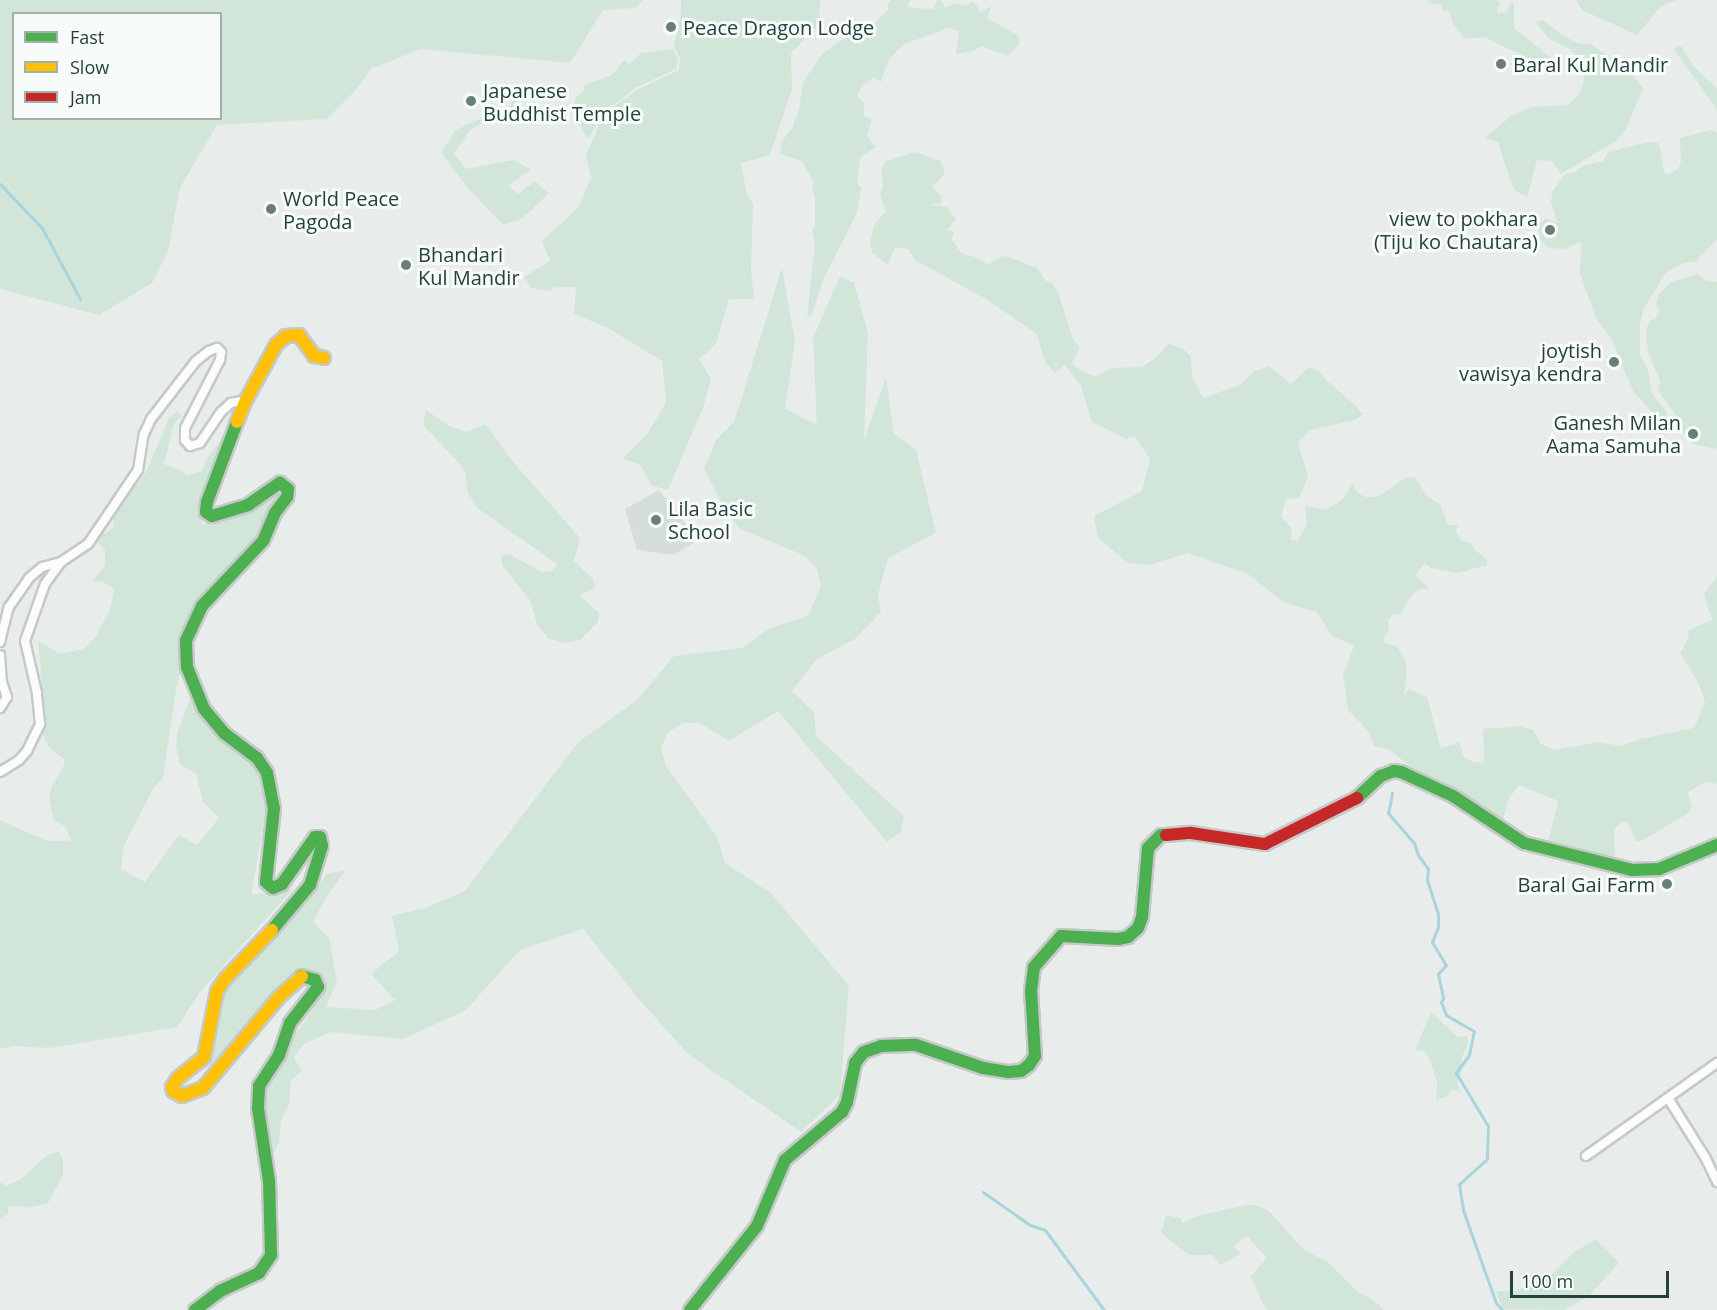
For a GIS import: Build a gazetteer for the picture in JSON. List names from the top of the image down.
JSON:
{
  "places": [
    "Peace Dragon Lodge",
    "Baral Kul Mandir",
    "Japanese Buddhist Temple",
    "World Peace Pagoda",
    "view to pokhara (Tiju ko Chautara)",
    "Bhandari Kul Mandir",
    "joytish vawisya kendra",
    "Ganesh Milan Aama Samuha",
    "Lila Basic School",
    "Baral Gai Farm"
  ],
  "legend": ["Fast", "Slow", "Jam"],
  "scale_bar": "100 m"
}
